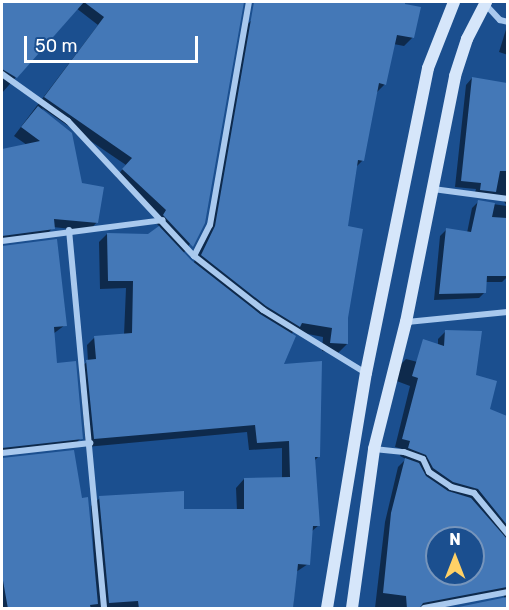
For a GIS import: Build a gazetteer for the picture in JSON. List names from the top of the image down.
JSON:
{
  "scale_bar": "50 m",
  "north": "top"
}
